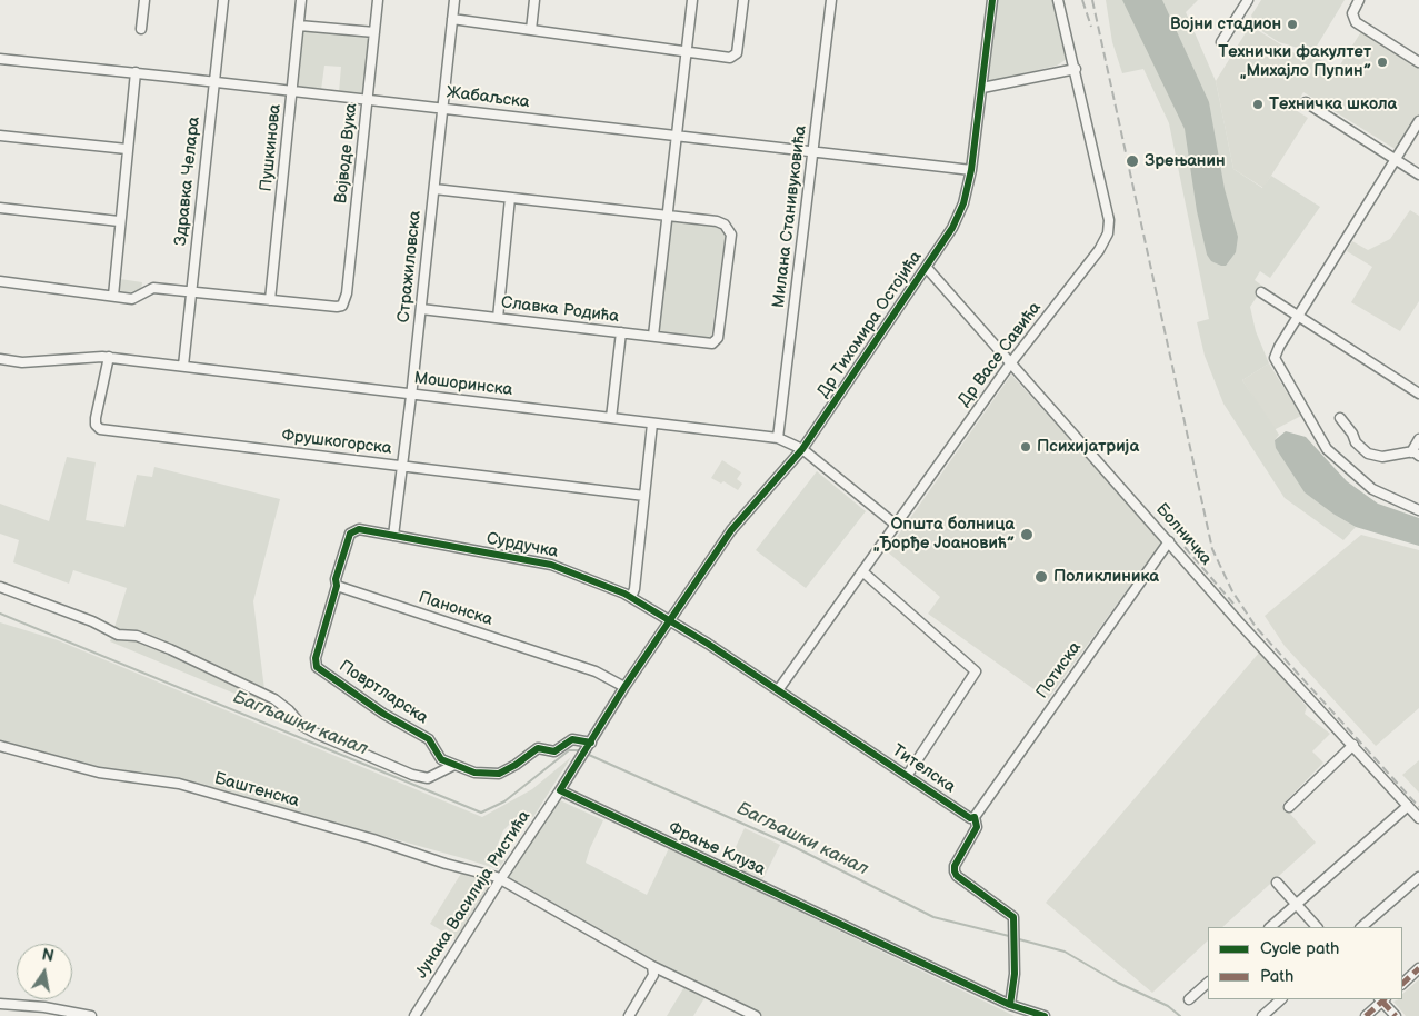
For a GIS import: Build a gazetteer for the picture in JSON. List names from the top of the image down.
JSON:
{
  "streets": {
    "street": [
      "Жабаљска",
      "Пушкинова",
      "Војводе Вука",
      "Здравка Челара",
      "Милана Станивуковића",
      "Стражиловска",
      "Славка Родића",
      "Др Тихомира Остојића",
      "Др Васе Савића",
      "Мошоринска",
      "Фрушкогорска",
      "Болничка",
      "Сурдучка",
      "Панонска",
      "Потиска",
      "Повртларска",
      "Тителска",
      "Баштенска",
      "Фрање Клуза",
      "Јунака Василија Ристића"
    ]
  },
  "crossings": [
    ["Жабаљска", "Пушкинова"],
    ["Жабаљска", "Војводе Вука"],
    ["Жабаљска", "Здравка Челара"],
    ["Жабаљска", "Милана Станивуковића"],
    ["Жабаљска", "Стражиловска"],
    ["Жабаљска", "Др Тихомира Остојића"],
    ["Пушкинова", "Војводе Вука"],
    ["Здравка Челара", "Мошоринска"],
    ["Милана Станивуковића", "Мошоринска"],
    ["Стражиловска", "Славка Родића"],
    ["Стражиловска", "Мошоринска"],
    ["Стражиловска", "Фрушкогорска"],
    ["Стражиловска", "Сурдучка"],
    ["Др Тихомира Остојића", "Мошоринска"],
    ["Др Тихомира Остојића", "Болничка"],
    ["Др Тихомира Остојића", "Сурдучка"],
    ["Др Тихомира Остојића", "Тителска"],
    ["Др Васе Савића", "Мошоринска"],
    ["Др Васе Савића", "Болничка"],
    ["Др Васе Савића", "Тителска"],
    ["Мошоринска", "Фрушкогорска"],
    ["Болничка", "Потиска"],
    ["Сурдучка", "Панонска"],
    ["Сурдучка", "Повртларска"],
    ["Сурдучка", "Тителска"],
    ["Панонска", "Повртларска"],
    ["Потиска", "Тителска"],
    ["Баштенска", "Јунака Василија Ристића"],
    ["Фрање Клуза", "Јунака Василија Ристића"]
  ],
  "water": ["Багљашки канал"],
  "places": [
    "Војни стадион",
    "Технички факултет „Михајло Пупин”",
    "Техничка школа",
    "Зрењанин",
    "Психијатрија",
    "Општа болница „Ђорђе Јоановић”",
    "Поликлиника"
  ],
  "legend": ["Cycle path", "Path"],
  "north": "top"
}
